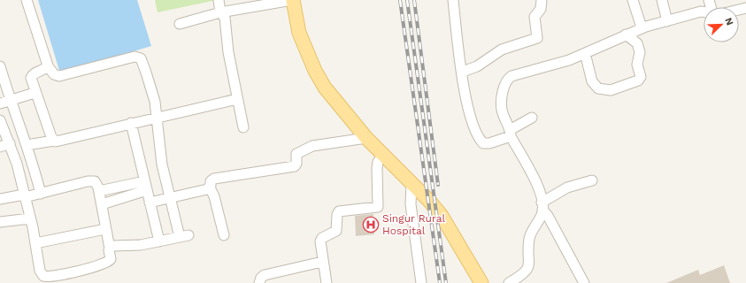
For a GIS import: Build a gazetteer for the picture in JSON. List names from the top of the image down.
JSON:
{
  "places": {
    "hospital": ["Singur Rural Hospital"]
  },
  "north": "top right"
}
